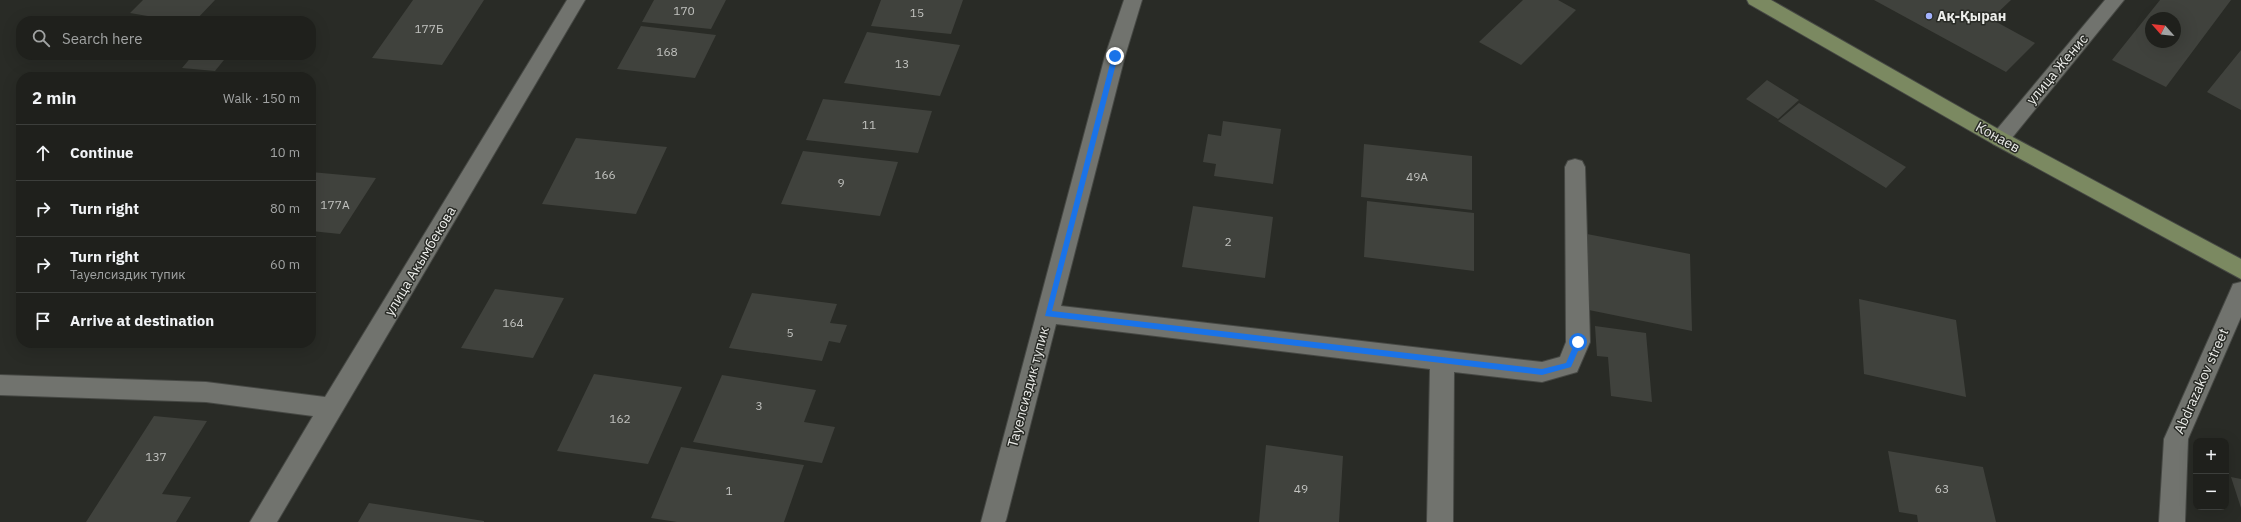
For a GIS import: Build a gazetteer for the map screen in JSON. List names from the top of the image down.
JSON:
{
  "streets": {
    "main road": ["Конаев"],
    "street": [
      "улица Женис",
      "улица Акымбекова",
      "Abdrazakov street",
      "Тауелсиздик тупик"
    ]
  },
  "crossings": [
    ["улица Женис", "Конаев"]
  ],
  "places": ["Ақ-Қыран"],
  "house_numbers": [
    "170",
    "15",
    "177Б",
    "168",
    "13",
    "11",
    "166",
    "49А",
    "9",
    "177А",
    "2",
    "164",
    "5",
    "3",
    "162",
    "137",
    "49",
    "63",
    "1"
  ],
  "north": "top left",
  "page": {
    "search": "Search here",
    "heading": ["2 min", "Walk · 150 m"],
    "list": [
      ["Continue", "10 m"],
      ["Turn right", "80 m"],
      ["Turn right", "Тауелсиздик тупик", "60 m"],
      "Arrive at destination"
    ],
    "map_buttons": ["+", "−"]
  }
}
